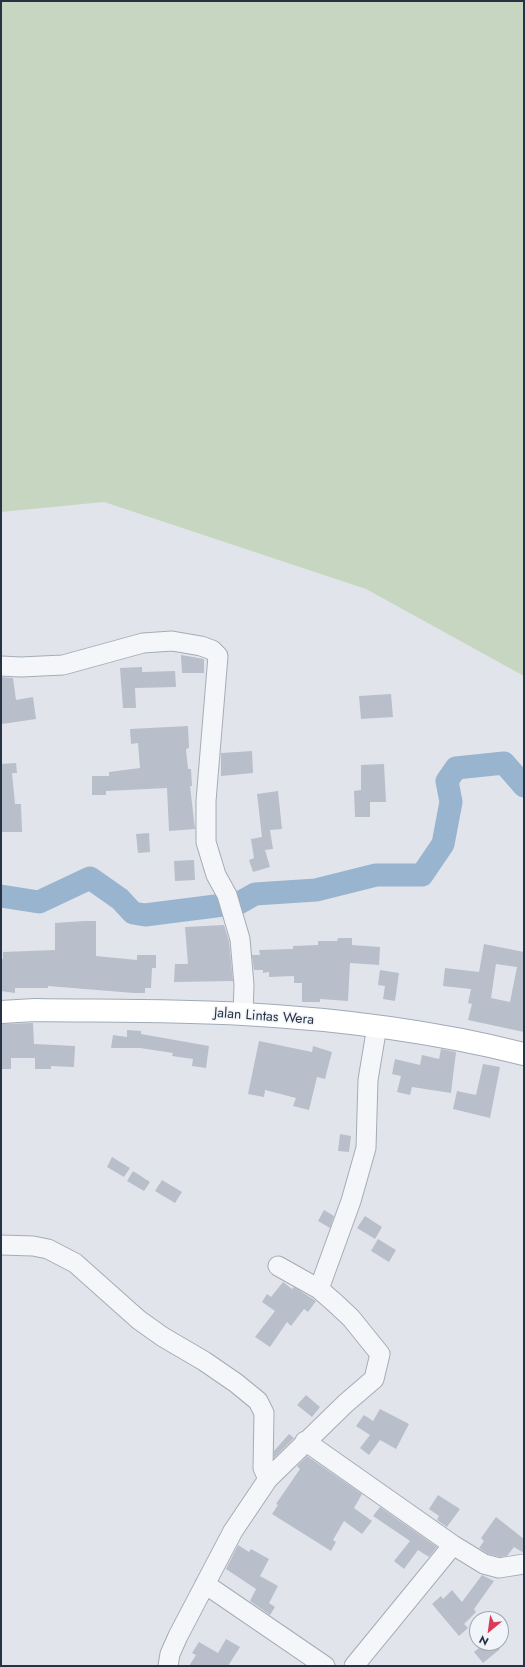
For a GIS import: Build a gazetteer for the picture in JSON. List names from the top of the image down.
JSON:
{
  "streets": {
    "main road": ["Jalan Lintas Wera"]
  },
  "north": "bottom left"
}
